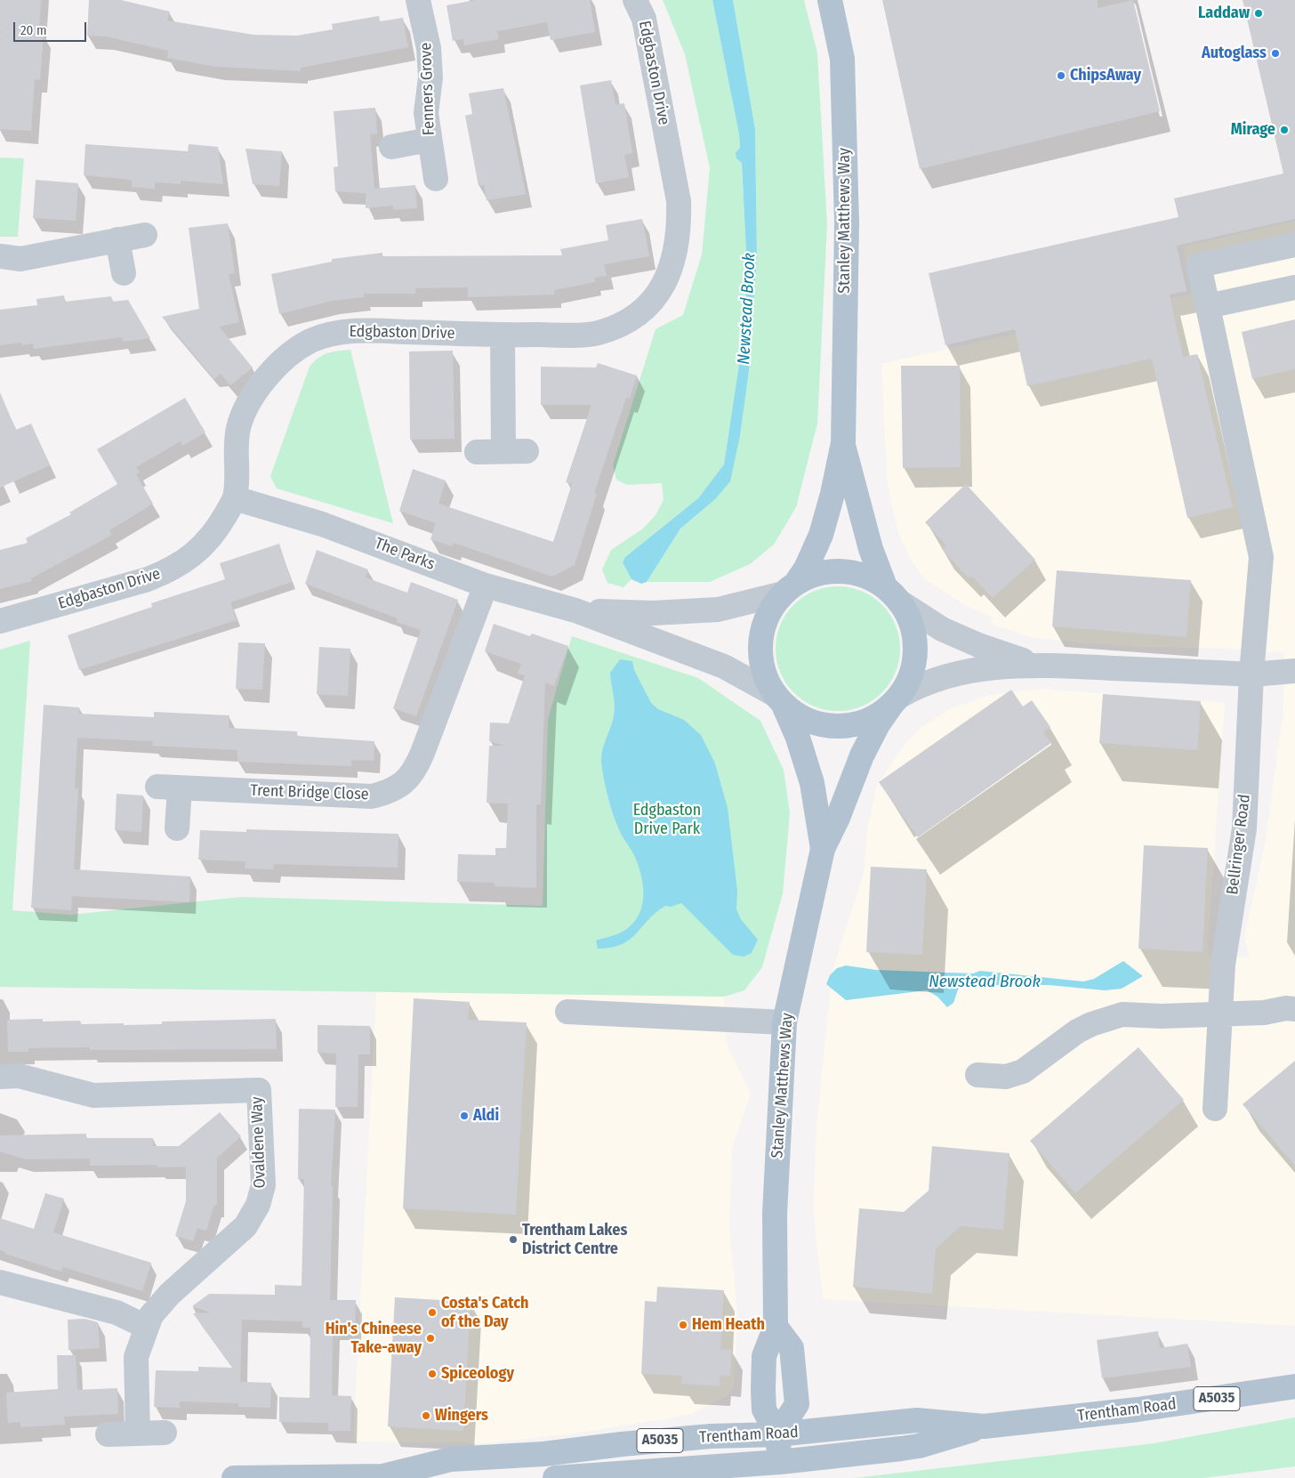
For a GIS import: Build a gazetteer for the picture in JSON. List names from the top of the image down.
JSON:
{
  "streets": {
    "main road": ["Stanley Matthews Way", "A5035", "Trentham Road"],
    "street": [
      "Edgbaston Drive",
      "Fenners Grove",
      "The Parks",
      "Trent Bridge Close",
      "Bellringer Road",
      "Ovaldene Way"
    ]
  },
  "crossings": [
    ["Edgbaston Drive", "The Parks"],
    ["Stanley Matthews Way", "The Parks"],
    ["Stanley Matthews Way", "Trentham Road"],
    ["The Parks", "Trent Bridge Close"]
  ],
  "water": ["Newstead Brook"],
  "parks": ["Edgbaston Drive Park"],
  "places": [
    "Laddaw",
    "Autoglass",
    "ChipsAway",
    "Mirage",
    "Aldi",
    "Trentham Lakes District Centre",
    "Costa's Catch of the Day",
    "Hem Heath",
    "Hin's Chineese Take-away",
    "Spiceology",
    "Wingers"
  ],
  "scale_bar": "20 m"
}
